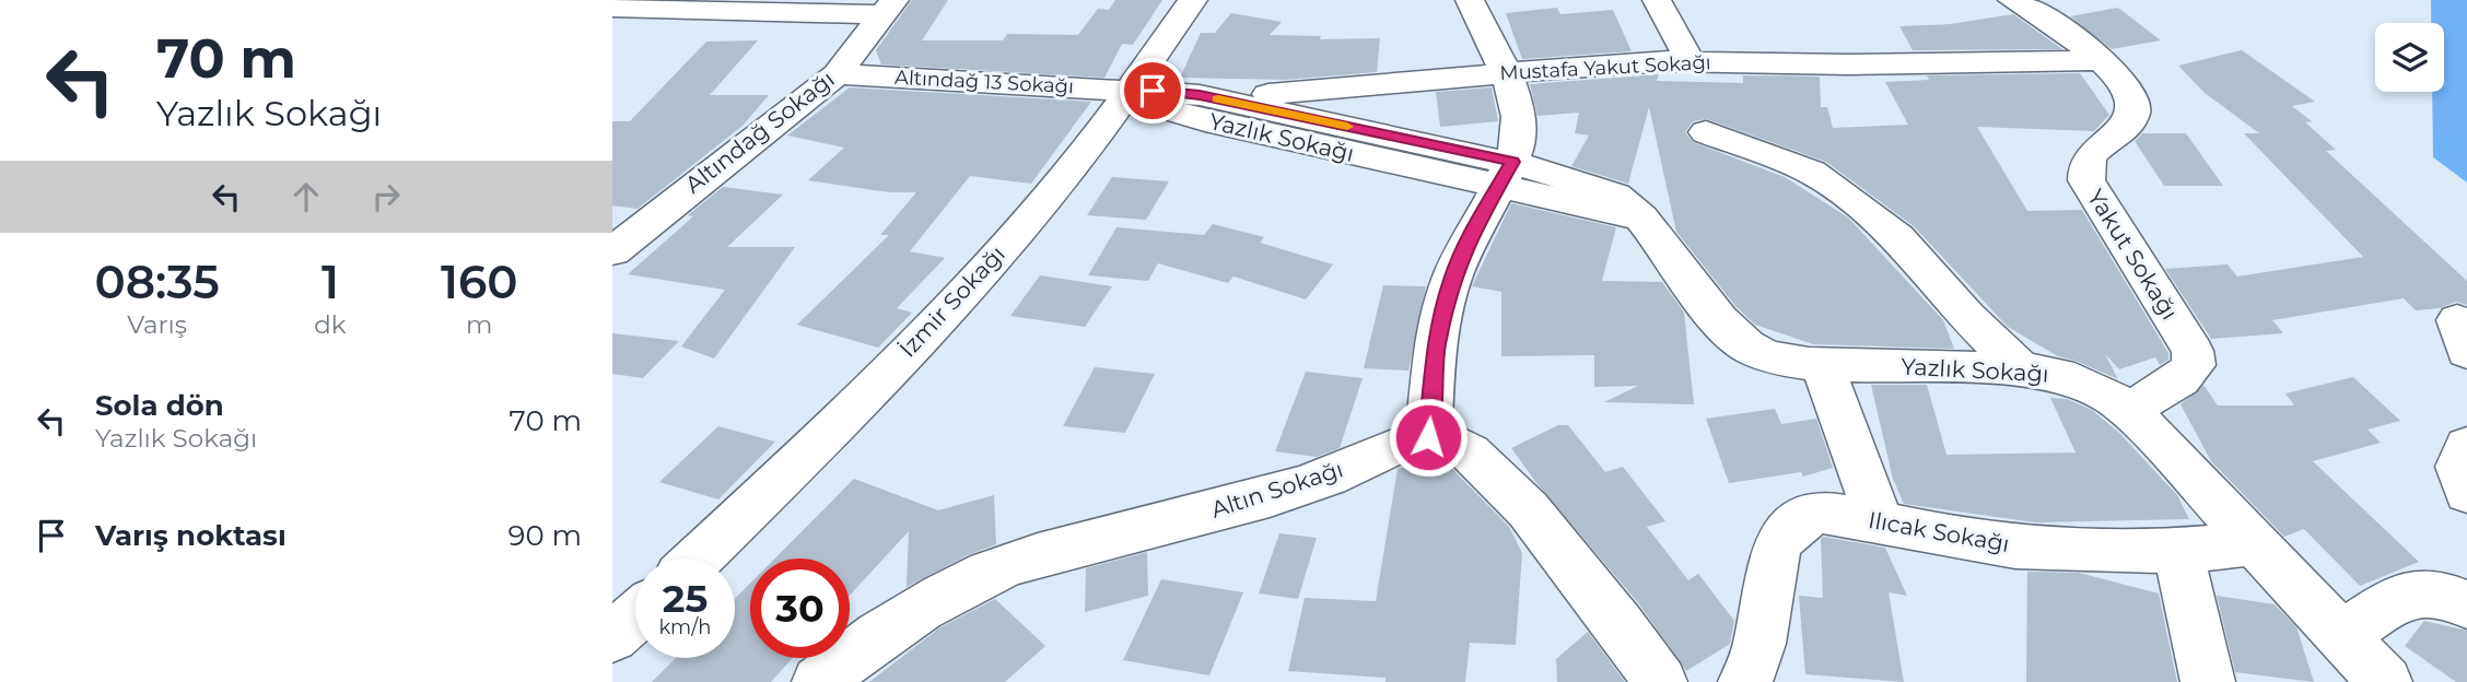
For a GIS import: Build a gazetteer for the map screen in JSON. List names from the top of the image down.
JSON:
{
  "streets": {
    "street": [
      "Mustafa Yakut Sokağı",
      "Altındağ 13 Sokağı",
      "Altındağ Sokağı",
      "Yazlık Sokağı",
      "Yakut Sokağı",
      "İzmir Sokağı",
      "Altın Sokağı",
      "Ilıcak Sokağı"
    ]
  },
  "crossings": [
    ["Mustafa Yakut Sokağı", "Yazlık Sokağı"],
    ["Mustafa Yakut Sokağı", "Yakut Sokağı"],
    ["Altındağ 13 Sokağı", "Altındağ Sokağı"],
    ["Altındağ 13 Sokağı", "Yazlık Sokağı"],
    ["Altındağ 13 Sokağı", "İzmir Sokağı"],
    ["Yazlık Sokağı", "Yakut Sokağı"],
    ["Yazlık Sokağı", "İzmir Sokağı"],
    ["Yazlık Sokağı", "Ilıcak Sokağı"]
  ],
  "page": {
    "turn": ["70 m", "Yazlık Sokağı"],
    "eta": [
      "08:35",
      "Varış",
      "1",
      "dk",
      "160",
      "m"
    ],
    "list": [
      {
        "name": "Sola dön",
        "note": "Yazlık Sokağı",
        "value": "70 m"
      },
      {
        "name": "Varış noktası",
        "value": "90 m"
      }
    ],
    "speed": "25 km/h",
    "limit": "30"
  }
}
